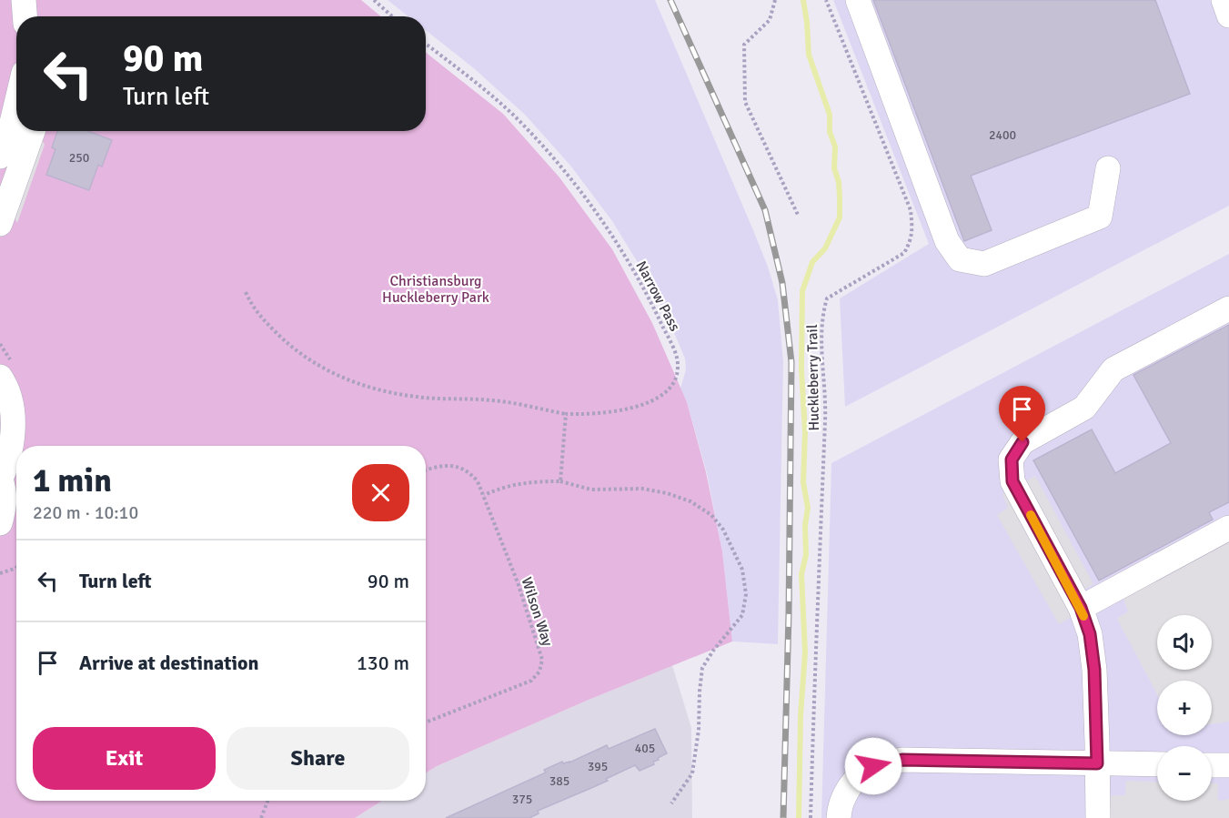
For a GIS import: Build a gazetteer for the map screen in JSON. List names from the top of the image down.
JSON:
{
  "streets": {
    "path": ["Narrow Pass", "Huckleberry Trail", "Wilson Way"]
  },
  "parks": ["Christiansburg Huckleberry Park"],
  "house_numbers": [
    "2400",
    "250",
    "405",
    "395",
    "385",
    "375"
  ],
  "page": {
    "turn": ["90 m", "Turn left"],
    "heading": ["1 min", "220 m · 10:10"],
    "list": [
      {
        "name": "Turn left",
        "value": "90 m"
      },
      {
        "name": "Arrive at destination",
        "value": "130 m"
      }
    ],
    "map_buttons": ["+", "−"],
    "buttons": ["Exit", "Share"]
  }
}
